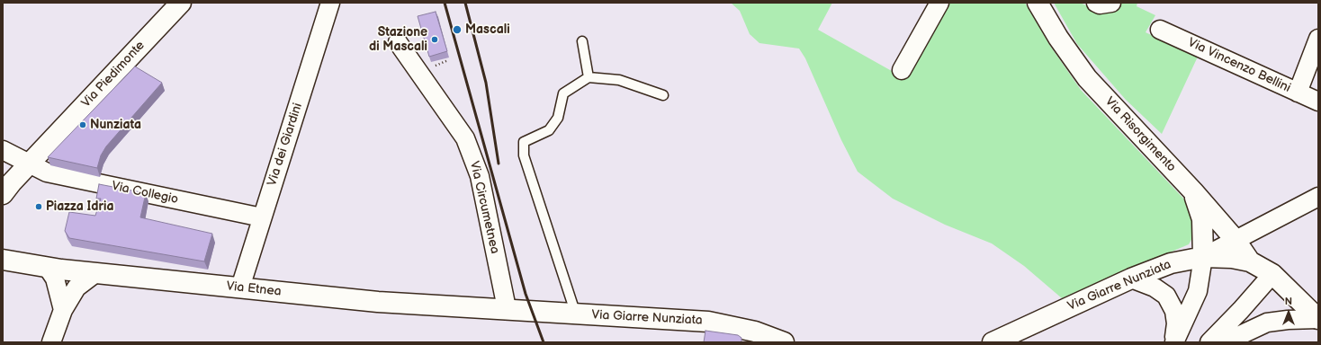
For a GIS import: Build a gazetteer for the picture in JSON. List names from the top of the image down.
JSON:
{
  "streets": {
    "street": [
      "Via Vincenzo Bellini",
      "Via Piedimonte",
      "Via Risorgimento",
      "Via dei Giardini",
      "Via Collegio",
      "Via Circumetnea",
      "Via Giarre Nunziata",
      "Via Etnea"
    ]
  },
  "crossings": [
    ["Via Piedimonte", "Via Collegio"],
    ["Via Risorgimento", "Via Giarre Nunziata"],
    ["Via dei Giardini", "Via Collegio"],
    ["Via dei Giardini", "Via Etnea"],
    ["Via Circumetnea", "Via Giarre Nunziata"],
    ["Via Circumetnea", "Via Etnea"],
    ["Via Giarre Nunziata", "Via Etnea"]
  ],
  "places": [
    "Mascali",
    "Stazione di Mascali",
    "Nunziata",
    "Piazza Idria"
  ],
  "north": "top"
}
